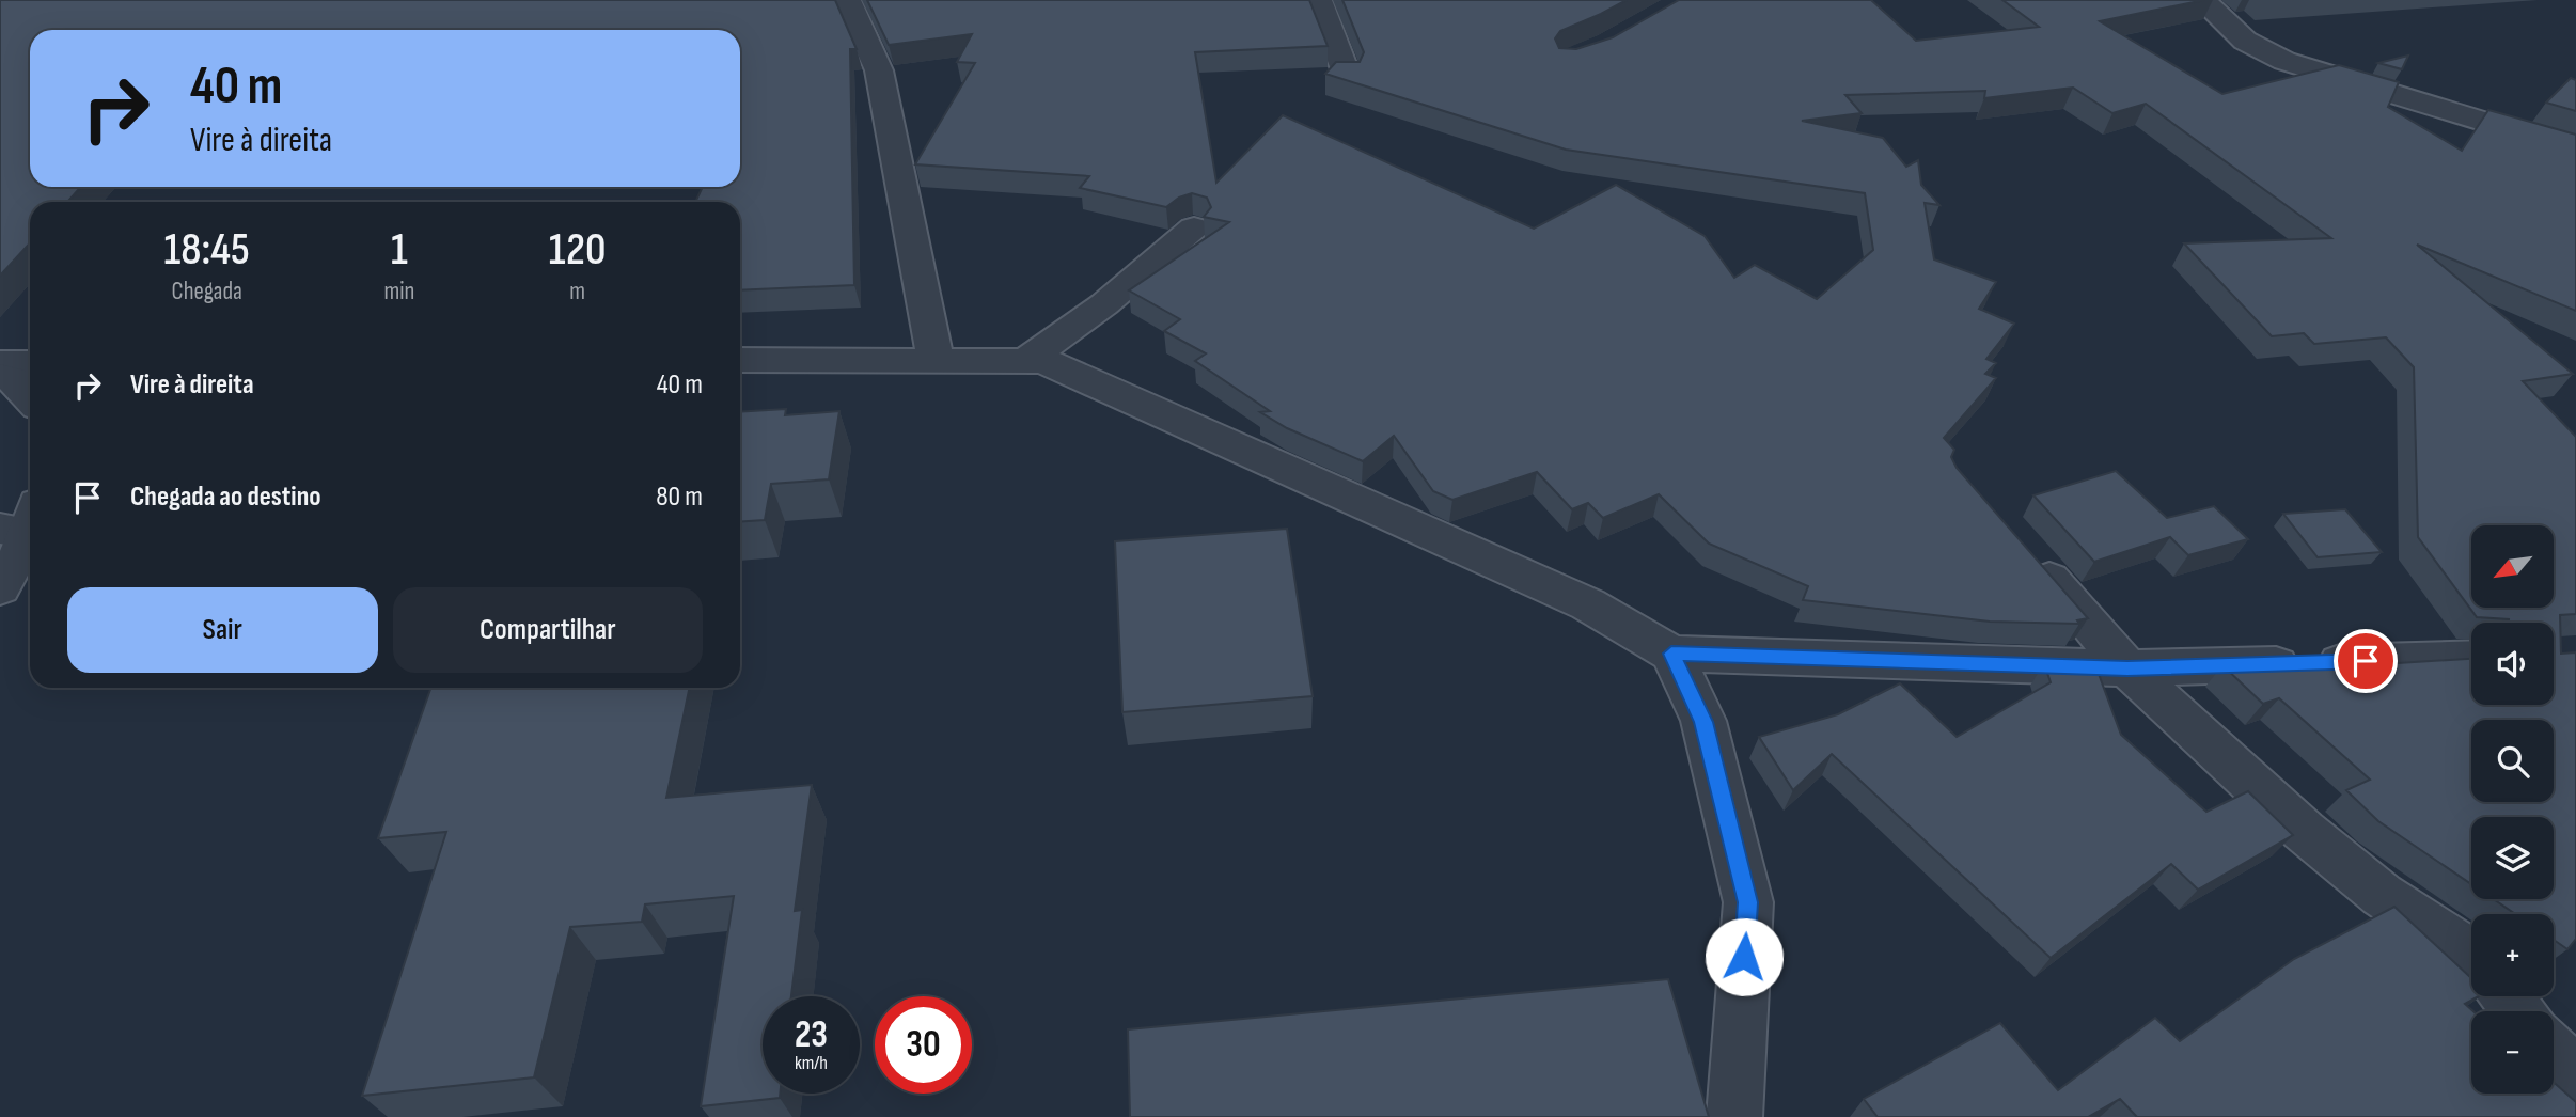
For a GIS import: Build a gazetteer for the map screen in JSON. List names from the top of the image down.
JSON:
{
  "north": "bottom left",
  "page": {
    "turn": ["40 m", "Vire à direita"],
    "eta": [
      "18:45",
      "Chegada",
      "1",
      "min",
      "120",
      "m"
    ],
    "list": [
      {
        "name": "Vire à direita",
        "value": "40 m"
      },
      {
        "name": "Chegada ao destino",
        "value": "80 m"
      }
    ],
    "map_buttons": ["+", "−"],
    "buttons": ["Sair", "Compartilhar"],
    "speed": "23 km/h",
    "limit": "30"
  }
}
